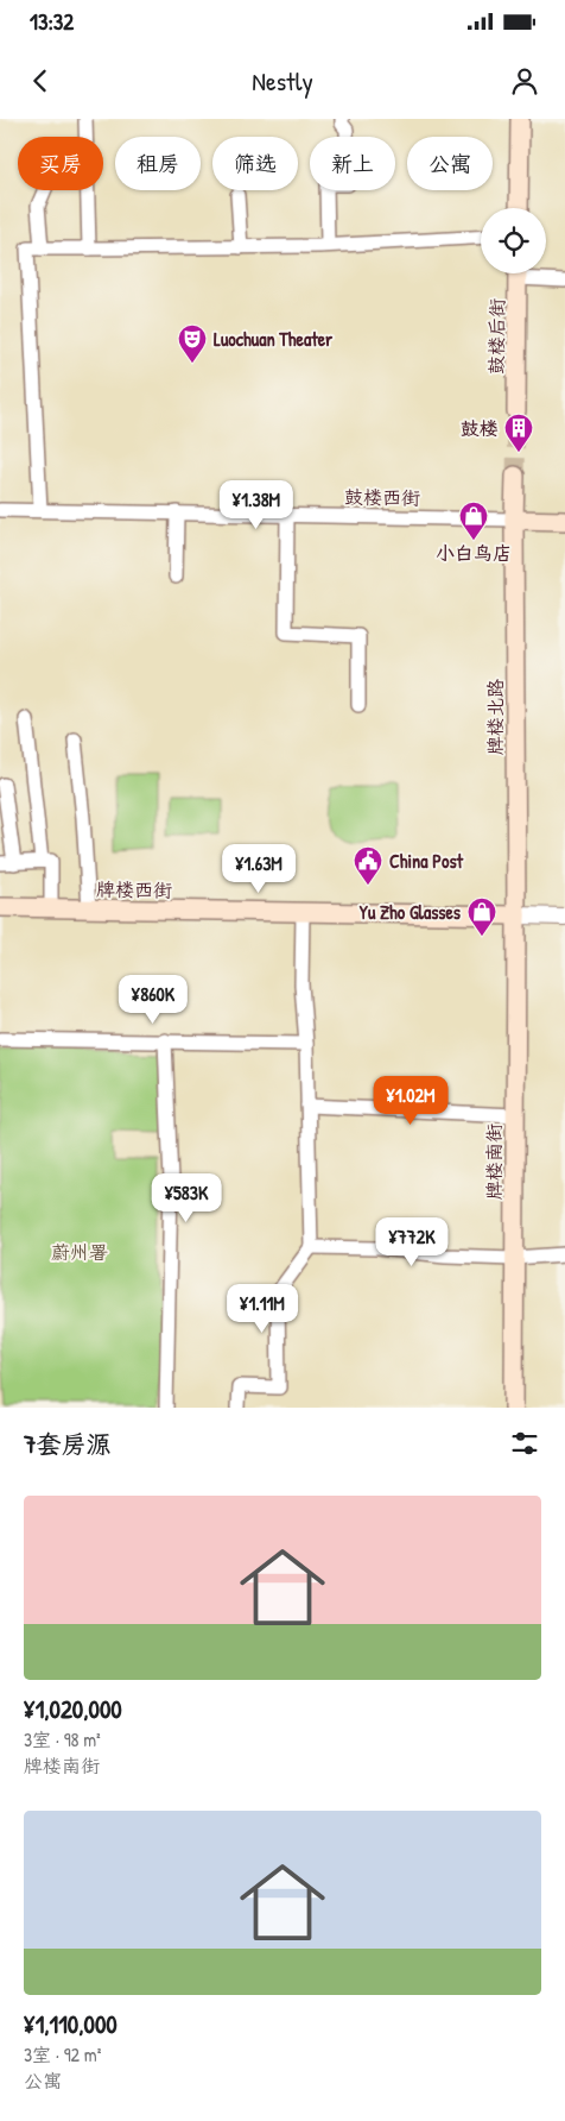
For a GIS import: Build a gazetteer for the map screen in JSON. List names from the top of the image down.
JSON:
{
  "streets": {
    "main road": [
      "鼓楼后街",
      "牌楼北路",
      "牌楼西街",
      "牌楼南街"
    ],
    "street": ["鼓楼西街"]
  },
  "crossings": [
    ["鼓楼西街", "牌楼北路"],
    ["牌楼北路", "牌楼西街"],
    ["牌楼北路", "牌楼南街"],
    ["牌楼西街", "牌楼南街"]
  ],
  "parks": ["蔚州署"],
  "places": {
    "theatre": ["Luochuan Theater"],
    "building": ["鼓楼"],
    "shop": ["小白鸟店", "Yu Zho Glasses"],
    "public building": ["China Post"]
  },
  "page": {
    "status": "13:32",
    "header": "Nestly",
    "chip": [
      "买房",
      "租房",
      "筛选",
      "新上",
      "公寓"
    ],
    "price": [
      "¥1.38M",
      "¥1.63M",
      "¥860K",
      "¥1.02M",
      "¥583K",
      "¥772K",
      "¥1.11M"
    ],
    "heading": "7套房源",
    "list": [
      {
        "name": "¥1,020,000",
        "note": "3室 · 98 m² · 牌楼南街"
      },
      {
        "name": "¥1,110,000",
        "note": "3室 · 92 m² · 公寓"
      }
    ]
  }
}
